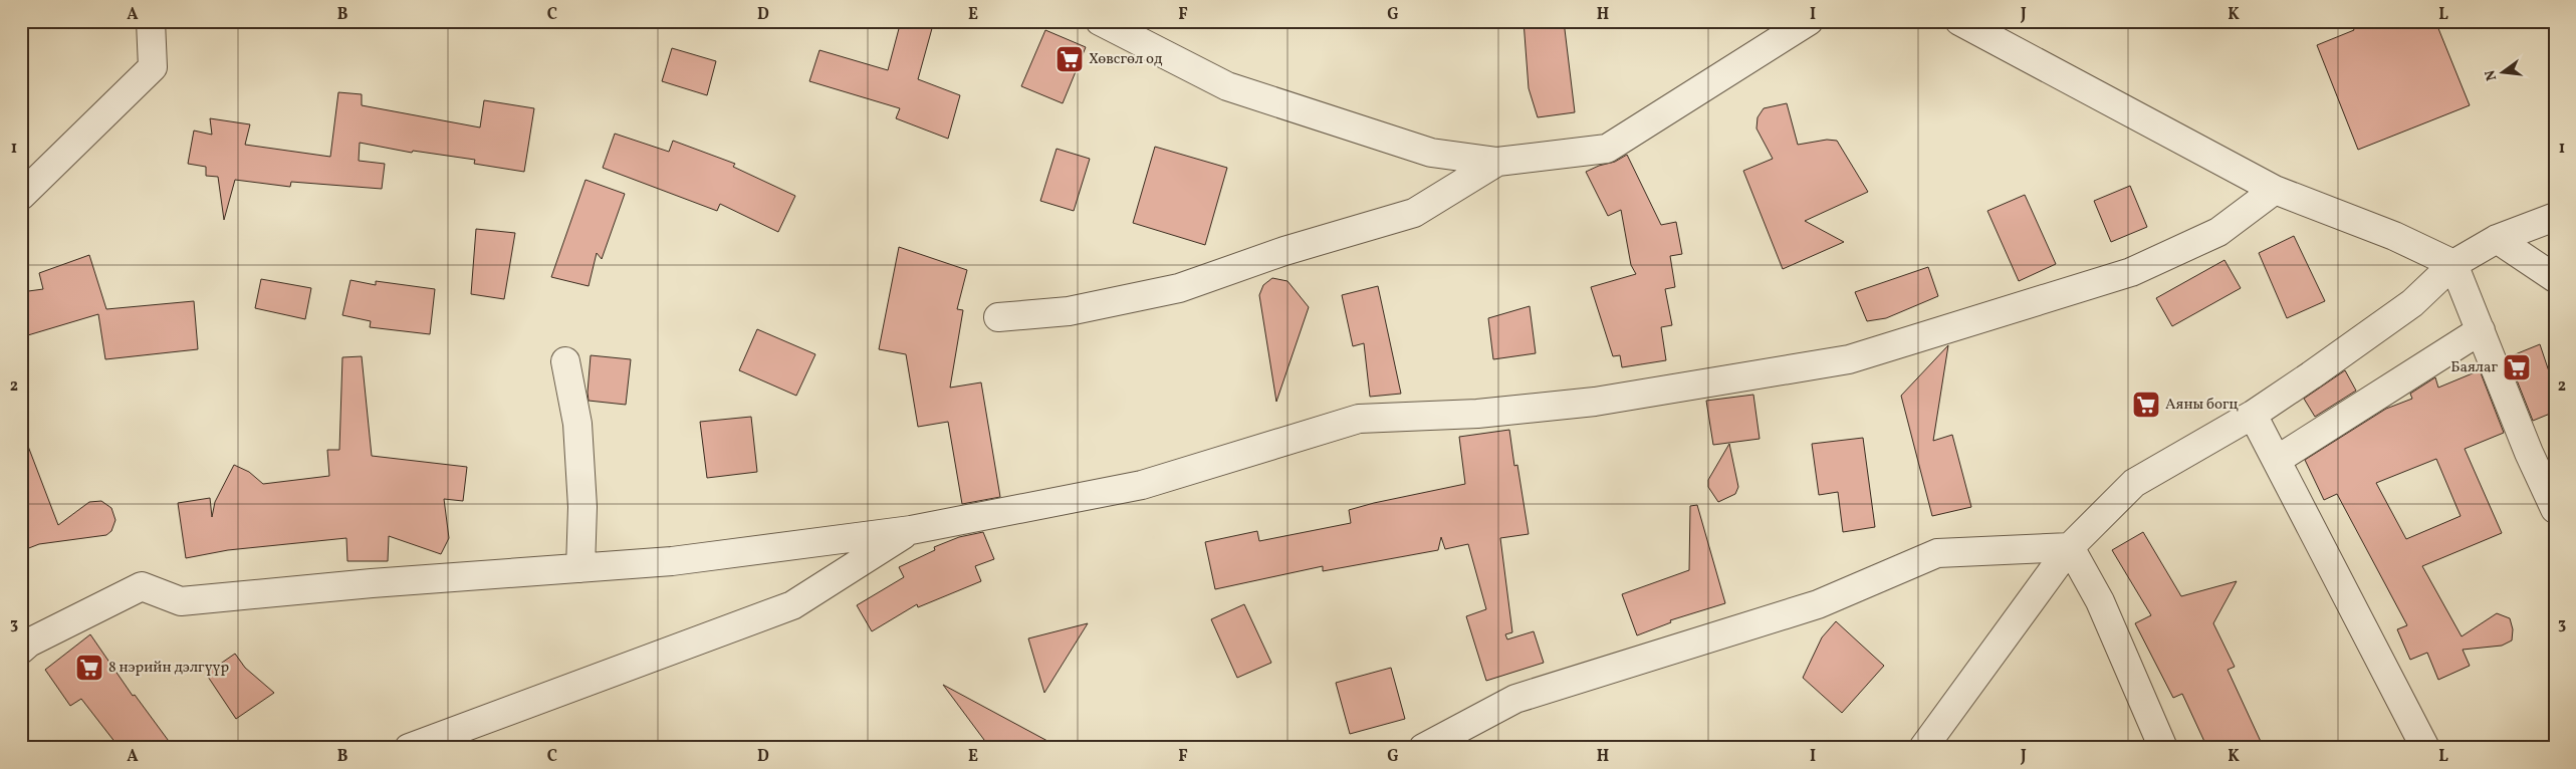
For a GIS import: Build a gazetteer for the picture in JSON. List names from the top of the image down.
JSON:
{
  "places": {
    "supermarket": [
      "Хөвсгөл од",
      "Баялаг",
      "Аяны богц",
      "8 нэрийн дэлгүүр"
    ]
  },
  "north": "left",
  "grid": {
    "columns": [
      "A",
      "B",
      "C",
      "D",
      "E",
      "F",
      "G",
      "H",
      "I",
      "J",
      "K",
      "L"
    ],
    "rows": ["1", "2", "3"]
  }
}
